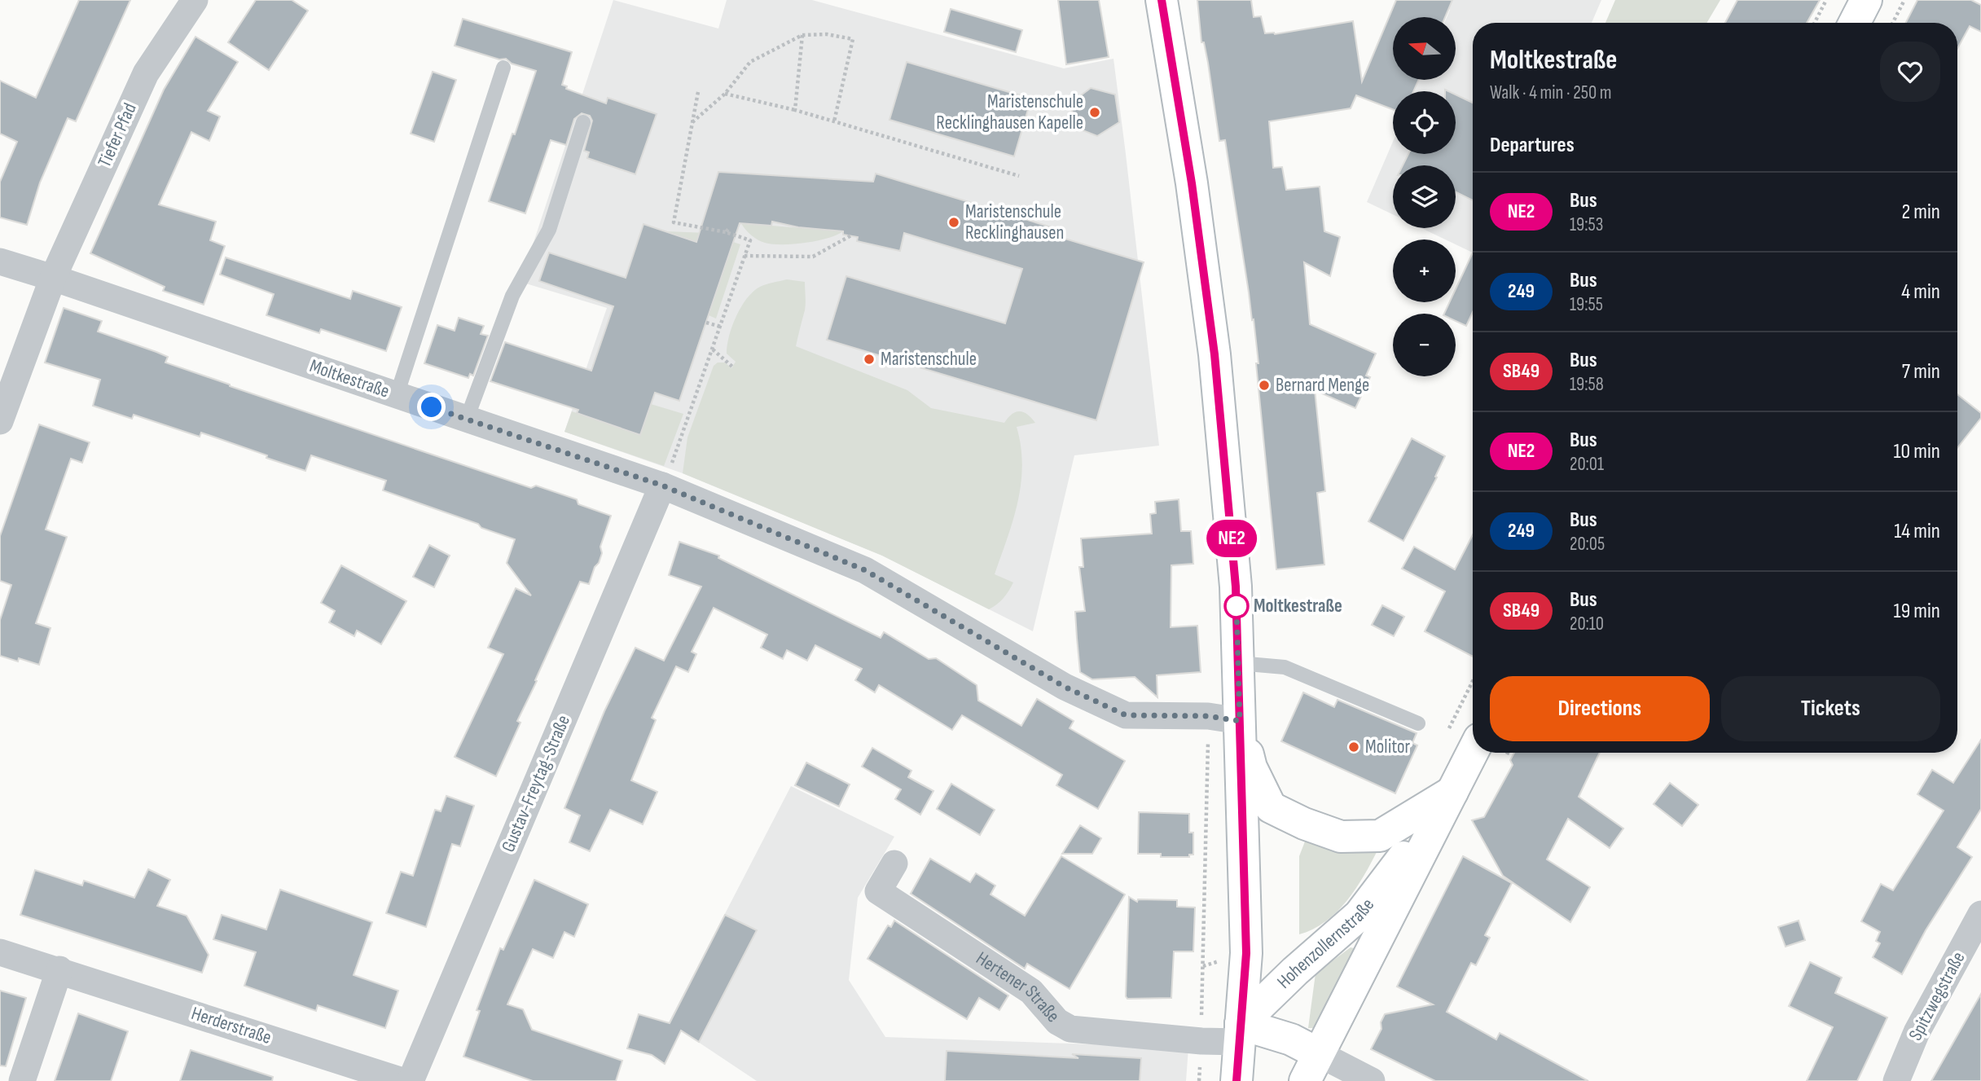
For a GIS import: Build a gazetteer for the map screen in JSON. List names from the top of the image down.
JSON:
{
  "streets": {
    "main road": ["Hohenzollernstraße"],
    "street": [
      "Tiefer Pfad",
      "Moltkestraße",
      "Gustav-Freytag-Straße",
      "Hertener Straße",
      "Spitzwegstraße",
      "Herderstraße"
    ]
  },
  "crossings": [
    ["Tiefer Pfad", "Moltkestraße"],
    ["Moltkestraße", "Gustav-Freytag-Straße"],
    ["Hohenzollernstraße", "Hertener Straße"]
  ],
  "places": [
    "Maristenschule Recklinghausen Kapelle",
    "Maristenschule Recklinghausen",
    "Maristenschule",
    "Bernard Menge",
    "Moltkestraße",
    "Molitor"
  ],
  "lines": ["bus line NE2"],
  "north": "left",
  "page": {
    "on_map": "NE2",
    "map_buttons": ["+", "−"],
    "heading": [
      ["Moltkestraße", "Walk · 4 min · 250 m"],
      "Departures"
    ],
    "list": [
      {
        "mark": "NE2",
        "name": "Bus",
        "note": "19:53",
        "value": "2 min"
      },
      {
        "mark": "249",
        "name": "Bus",
        "note": "19:55",
        "value": "4 min"
      },
      {
        "mark": "SB49",
        "name": "Bus",
        "note": "19:58",
        "value": "7 min"
      },
      {
        "mark": "NE2",
        "name": "Bus",
        "note": "20:01",
        "value": "10 min"
      },
      {
        "mark": "249",
        "name": "Bus",
        "note": "20:05",
        "value": "14 min"
      },
      {
        "mark": "SB49",
        "name": "Bus",
        "note": "20:10",
        "value": "19 min"
      }
    ],
    "buttons": ["Directions", "Tickets"]
  }
}
